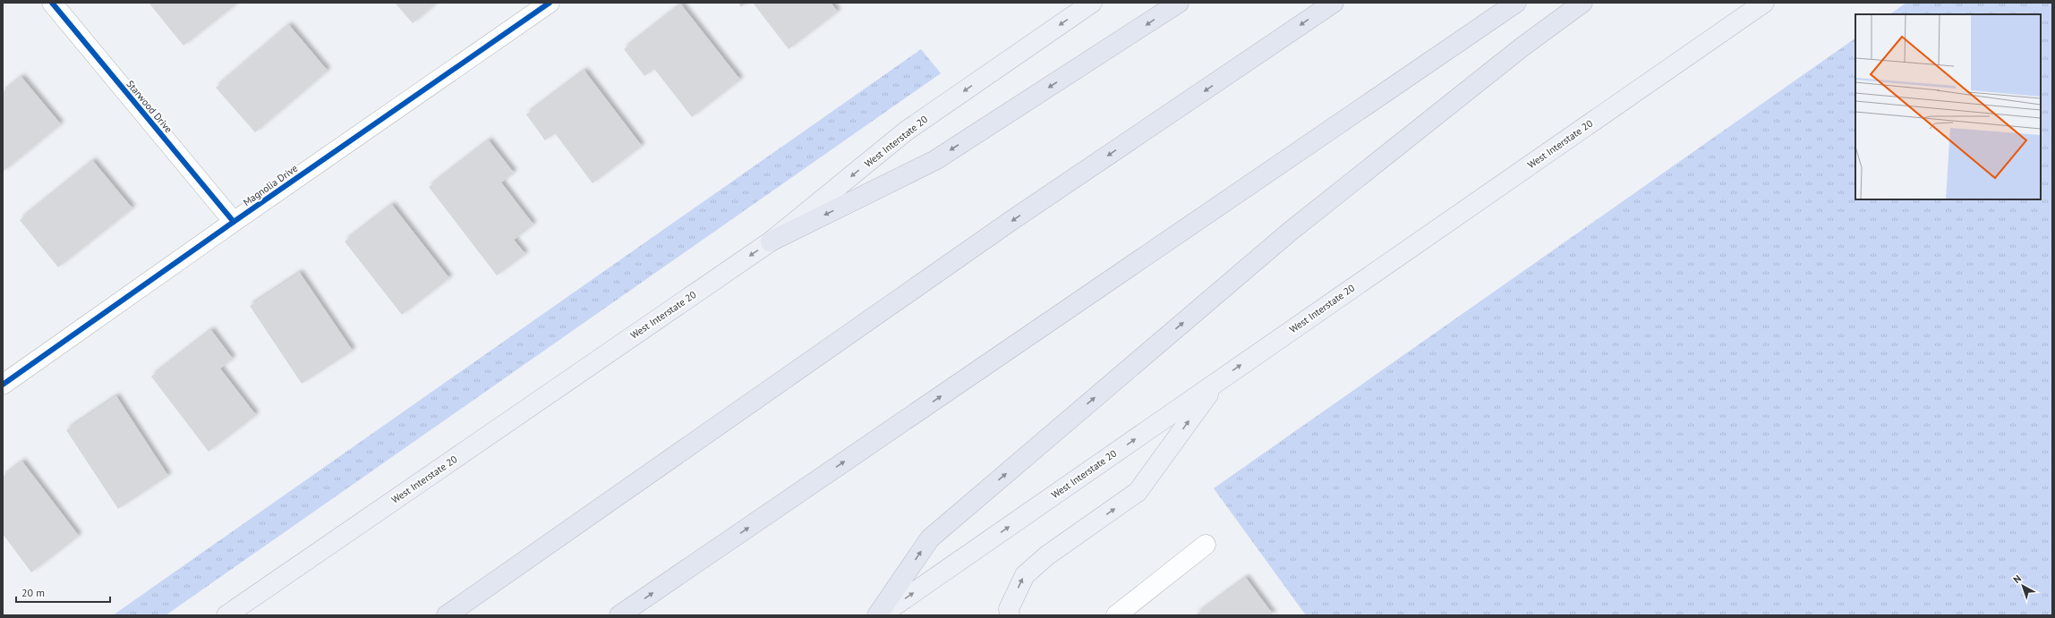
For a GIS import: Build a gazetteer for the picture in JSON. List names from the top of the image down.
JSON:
{
  "streets": {
    "main road": ["West Interstate 20"],
    "street": ["Starwood Drive", "Magnolia Drive"]
  },
  "crossings": [
    ["Starwood Drive", "Magnolia Drive"]
  ],
  "scale_bar": "20 m",
  "north": "top left"
}
